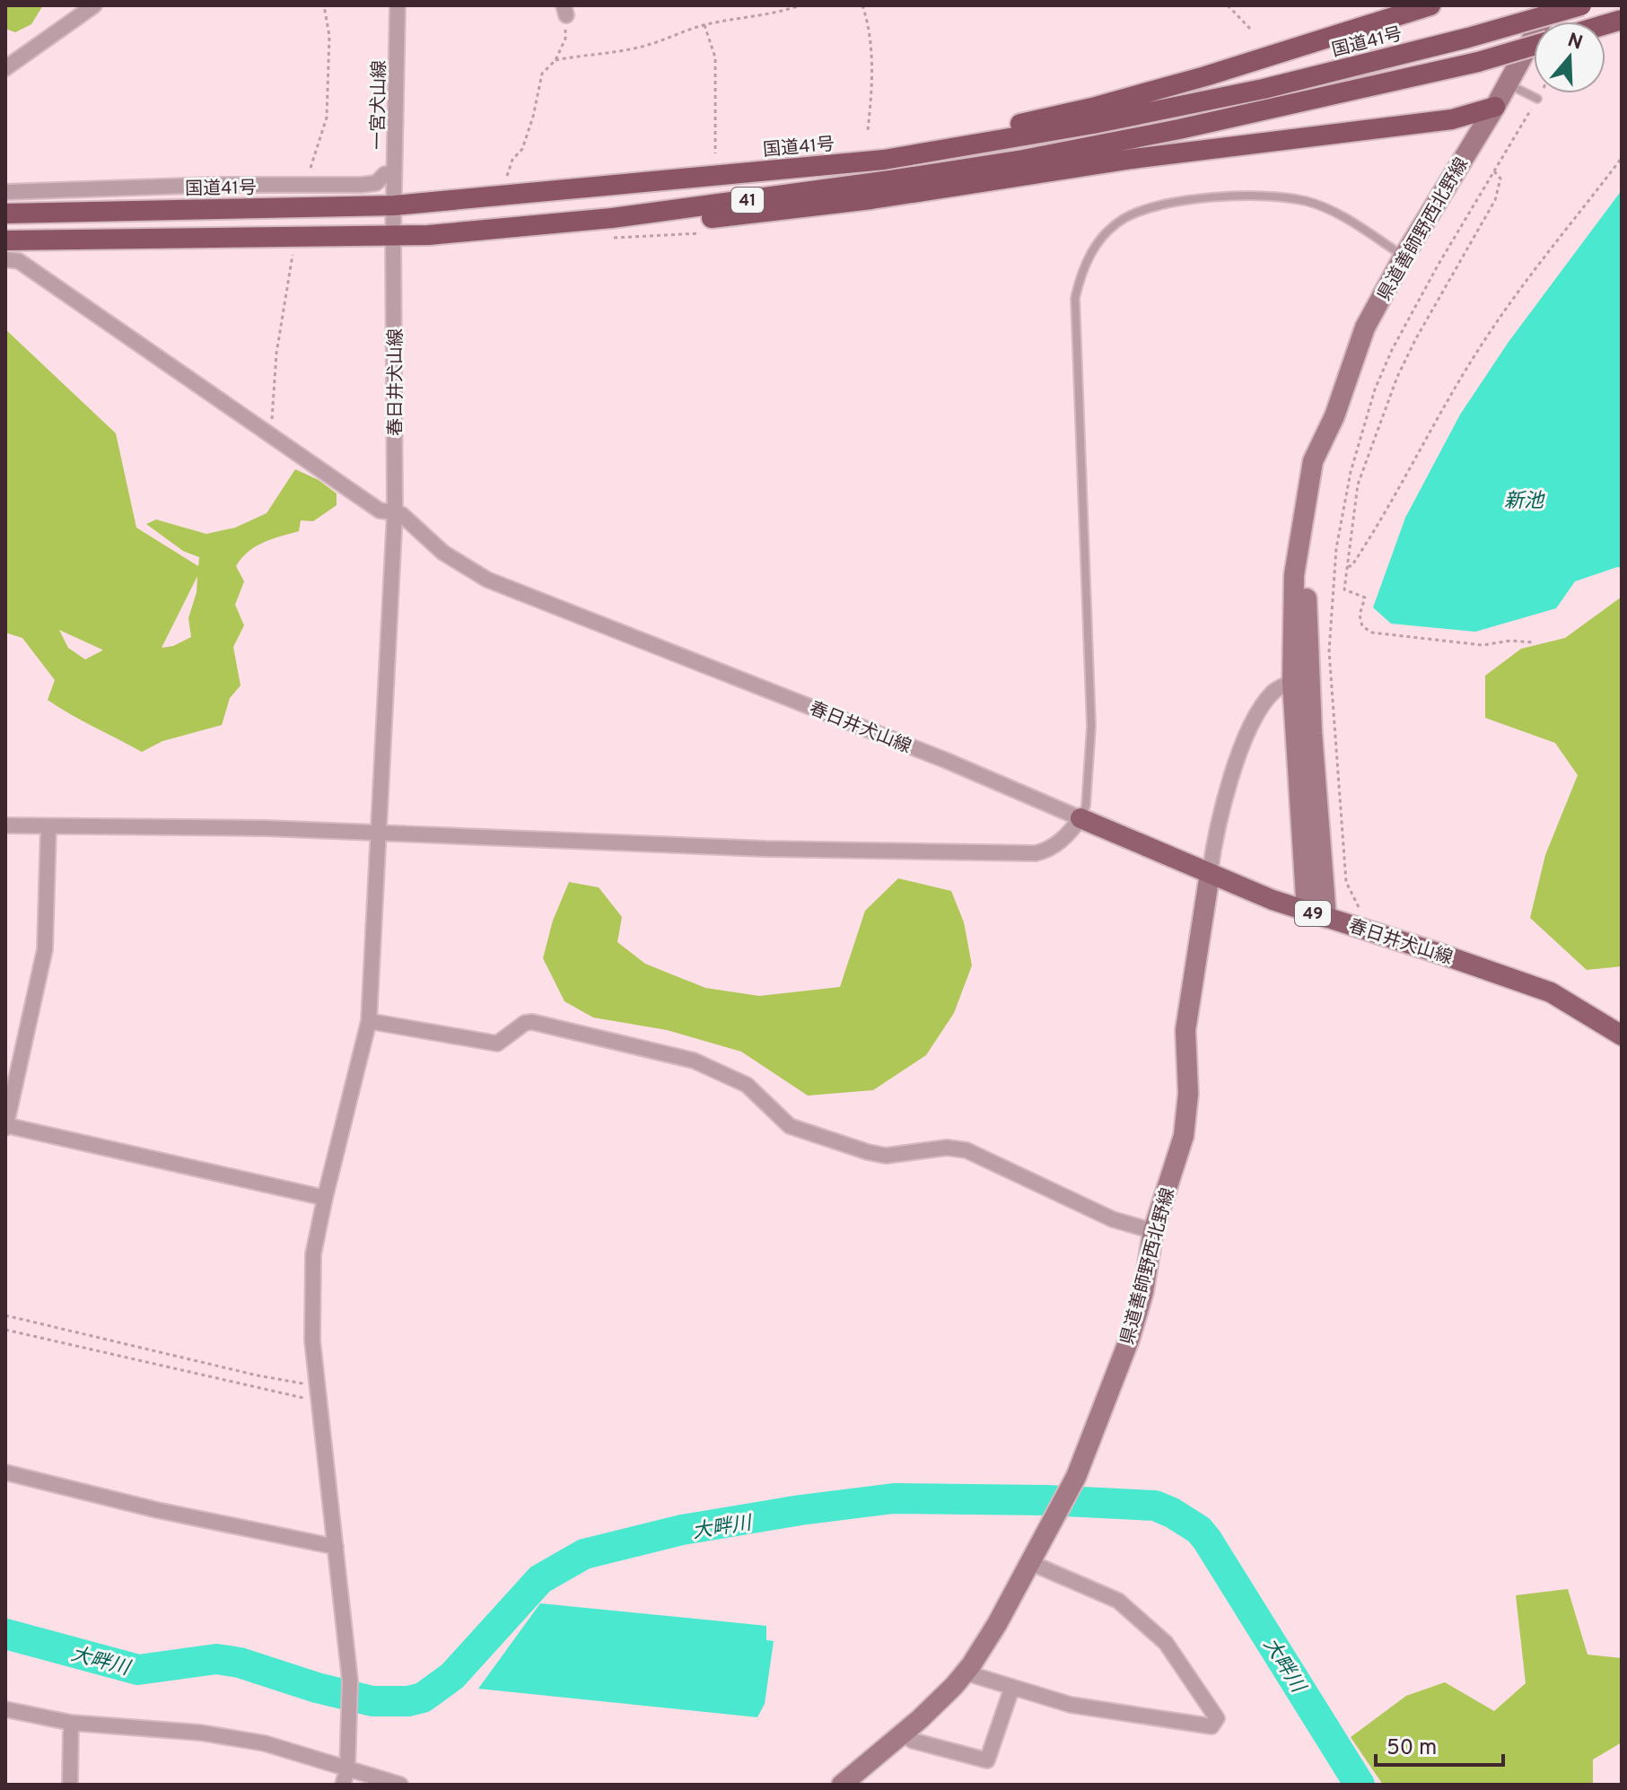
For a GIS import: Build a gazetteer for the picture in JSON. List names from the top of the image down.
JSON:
{
  "streets": {
    "highway": ["国道41号", "41"],
    "main road": ["県道善師野西北野線", "春日井犬山線", "49"],
    "street": ["一宮犬山線"]
  },
  "crossings": [
    ["国道41号", "一宮犬山線"],
    ["国道41号", "春日井犬山線"],
    ["一宮犬山線", "春日井犬山線"],
    ["41", "春日井犬山線"],
    ["県道善師野西北野線", "春日井犬山線"]
  ],
  "water": ["新池", "大畔川"],
  "scale_bar": "50 m",
  "north": "top"
}
